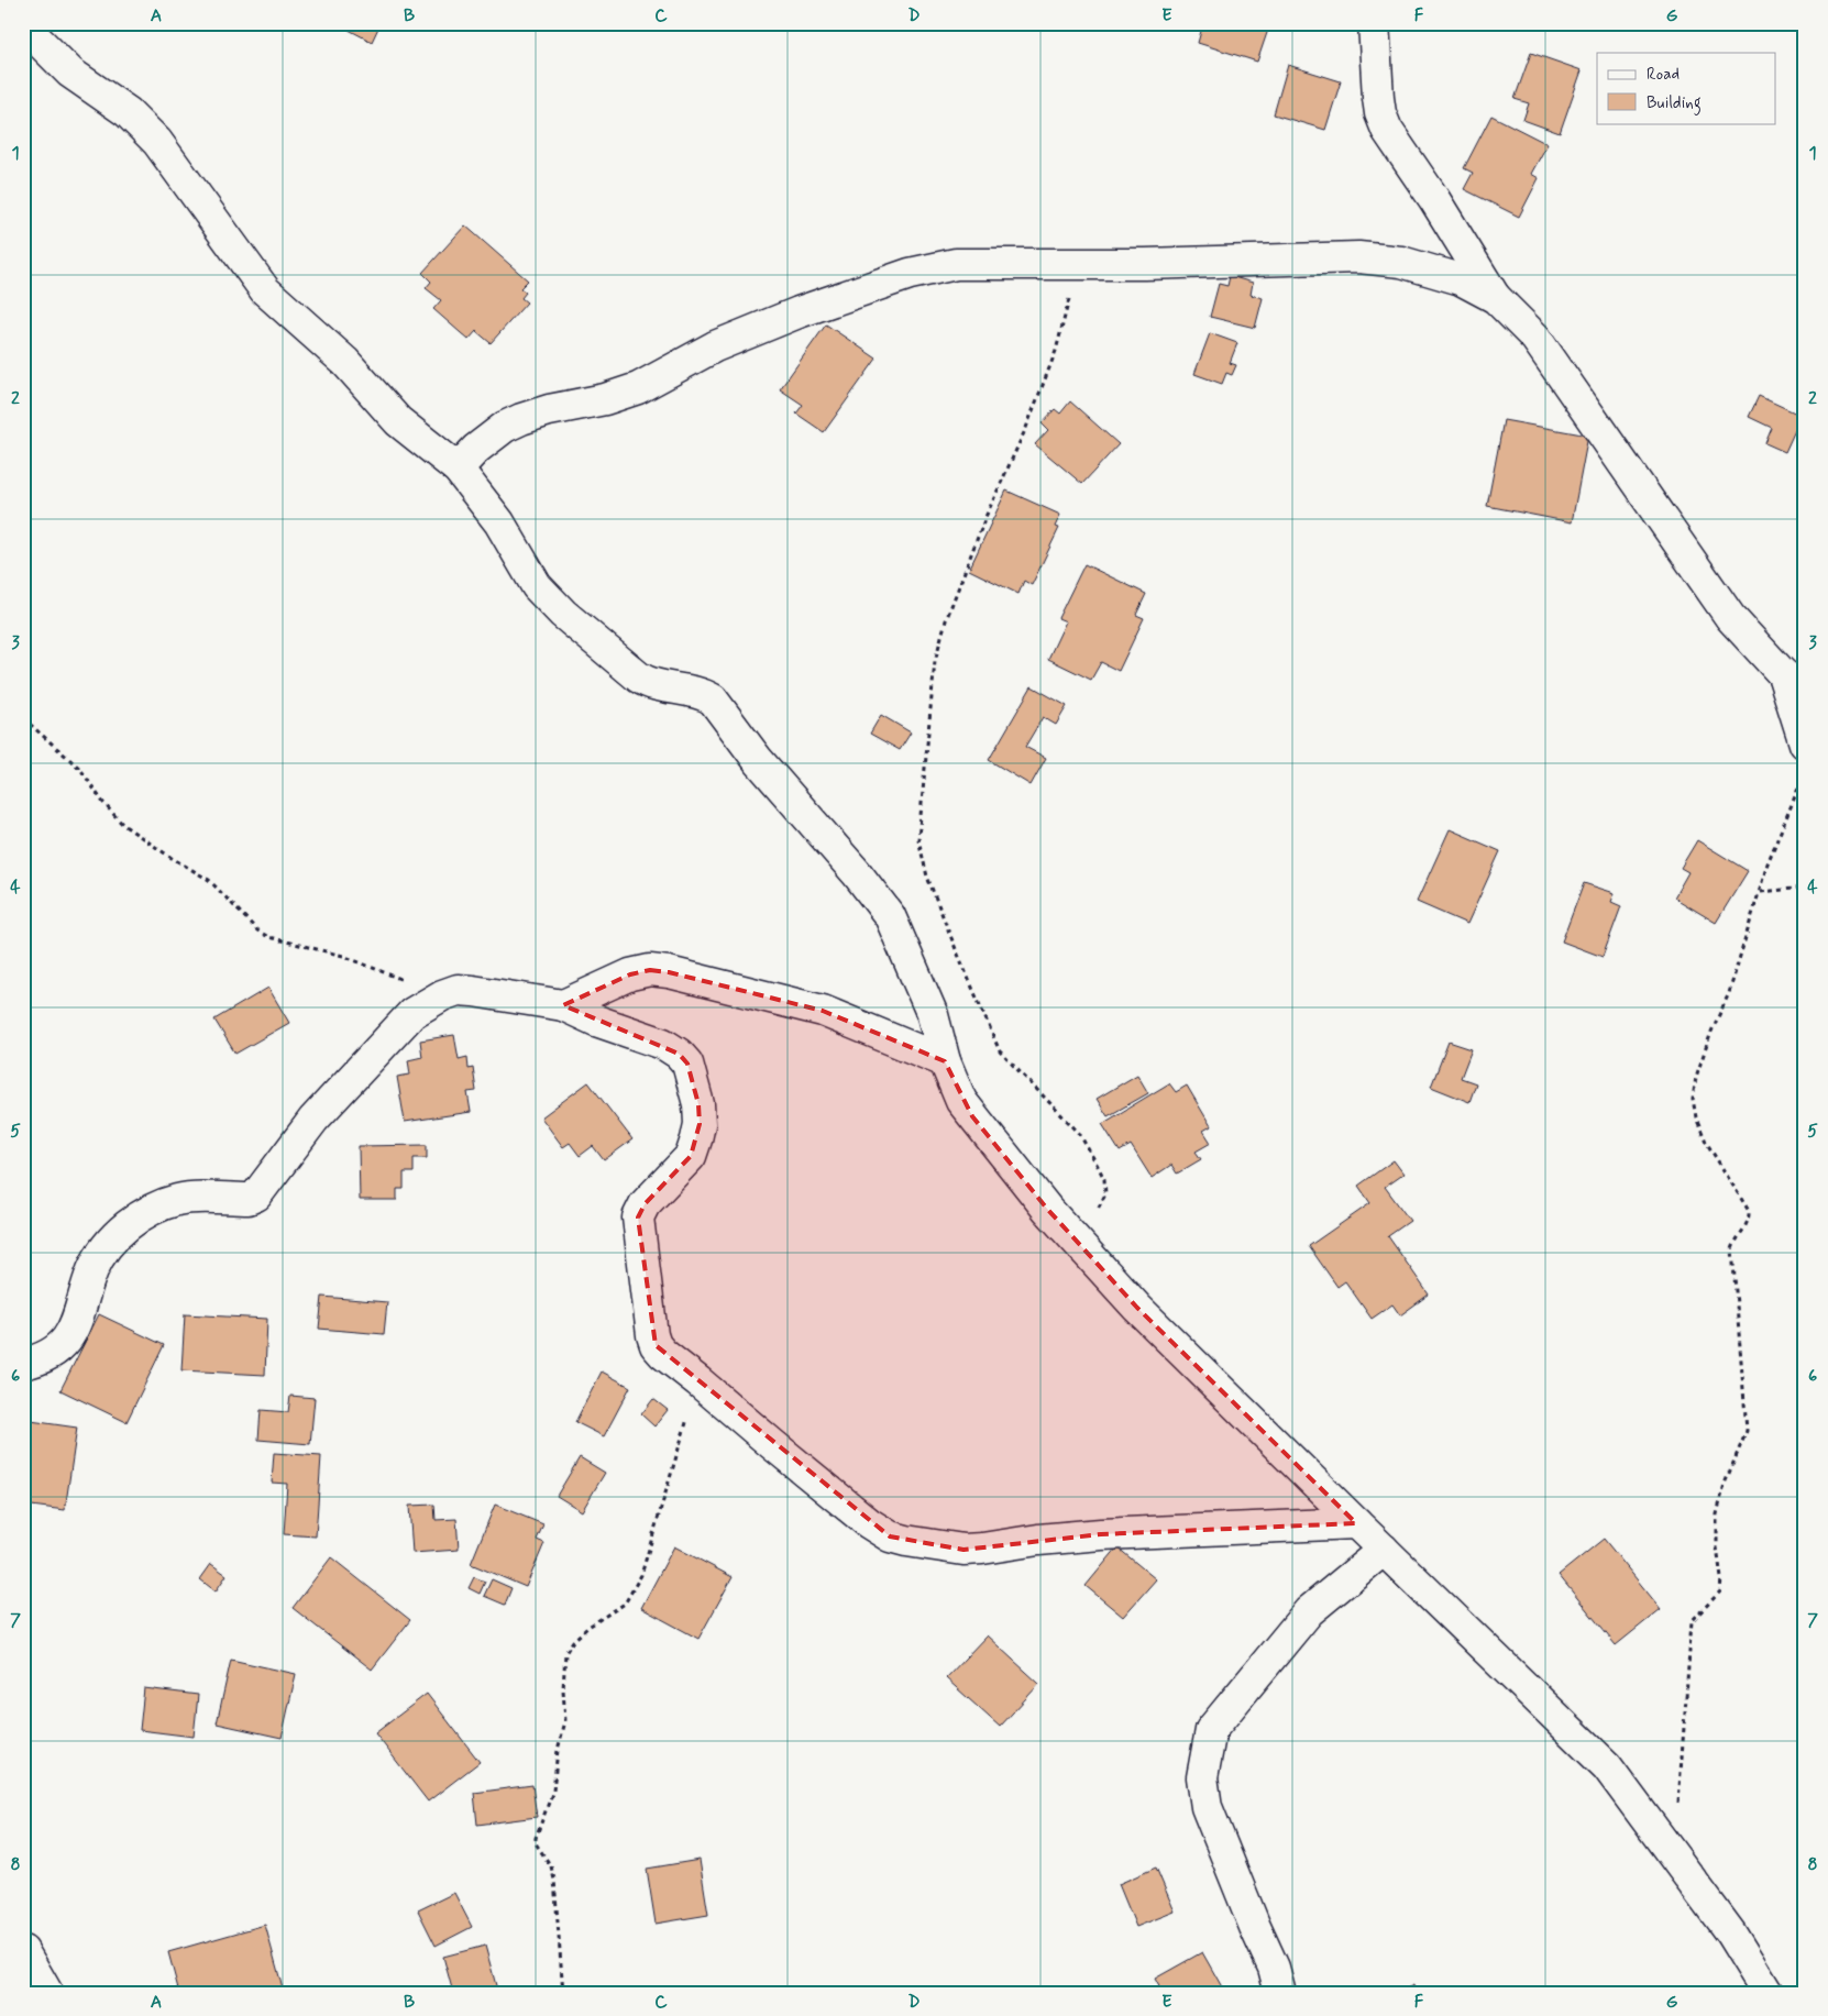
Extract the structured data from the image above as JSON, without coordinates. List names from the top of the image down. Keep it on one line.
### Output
{"legend":["Road","Building"],"grid":{"columns":["A","B","C","D","E","F","G"],"rows":["1","2","3","4","5","6","7","8"]}}
